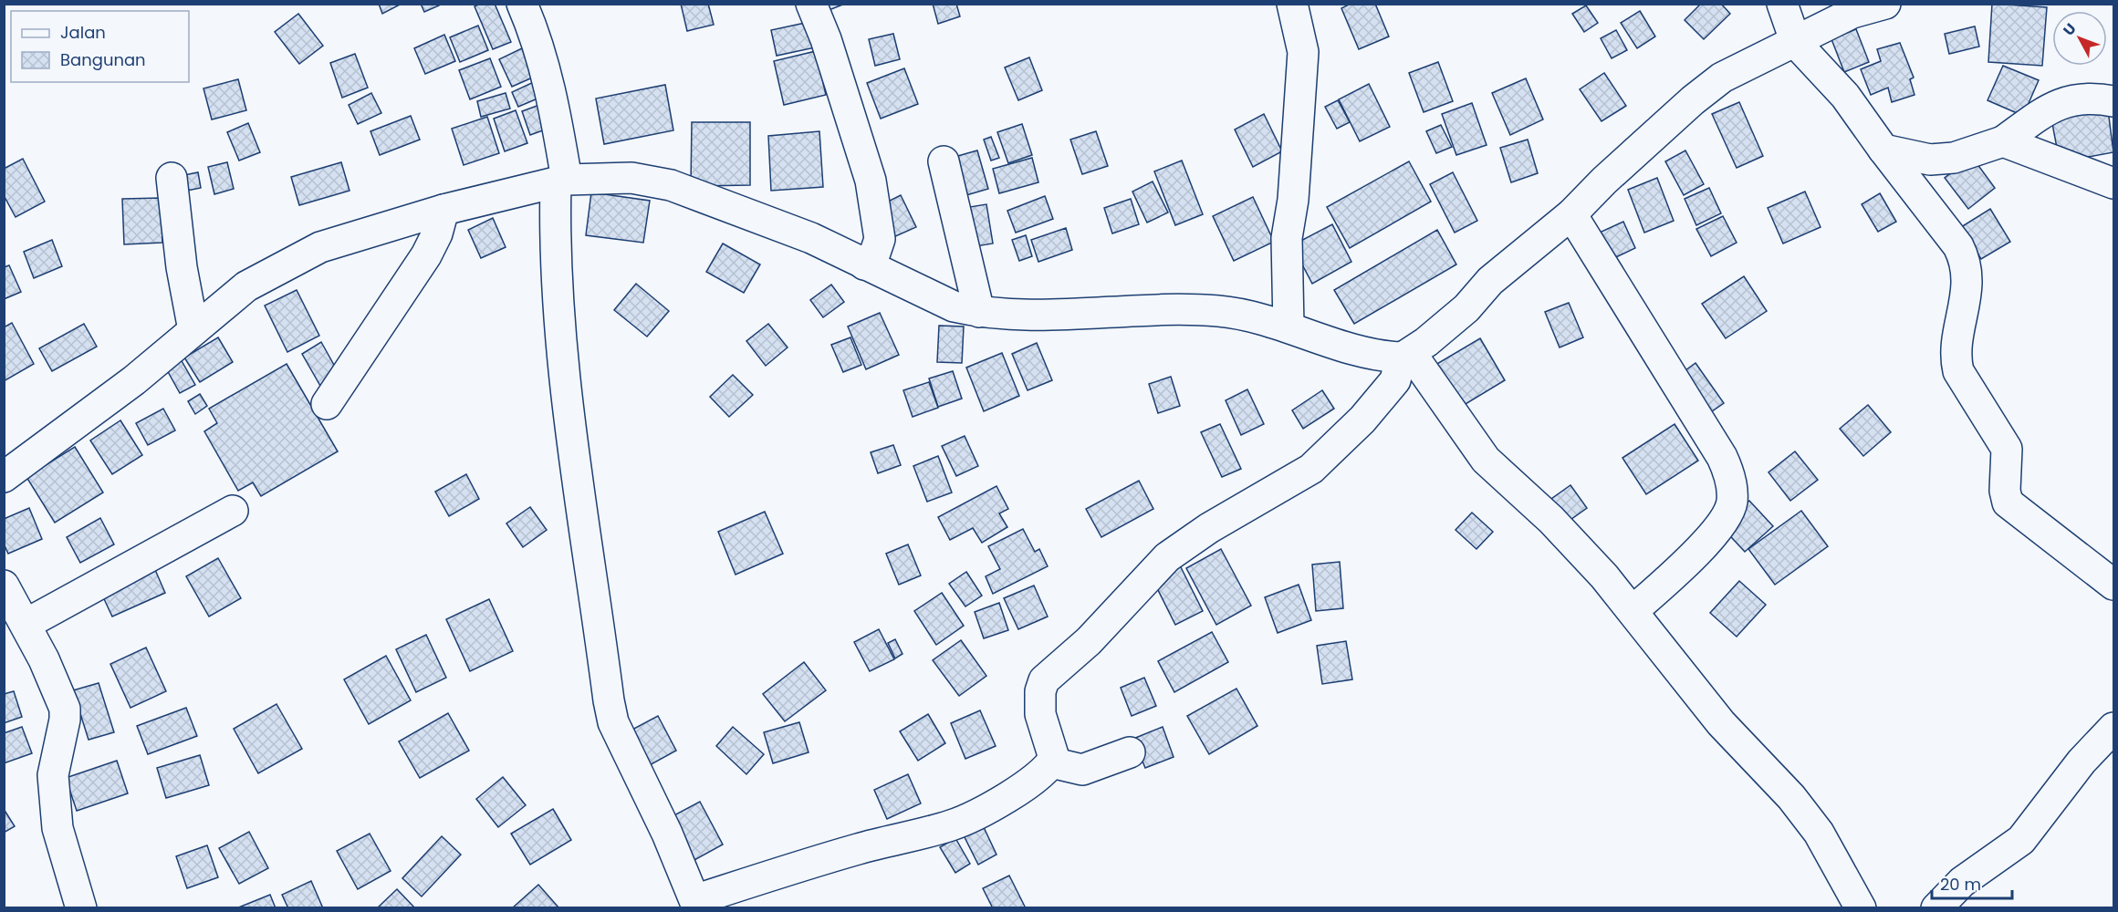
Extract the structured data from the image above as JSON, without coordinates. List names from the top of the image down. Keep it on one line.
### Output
{"legend":["Jalan","Bangunan"],"scale_bar":"20 m","north":"top left"}
